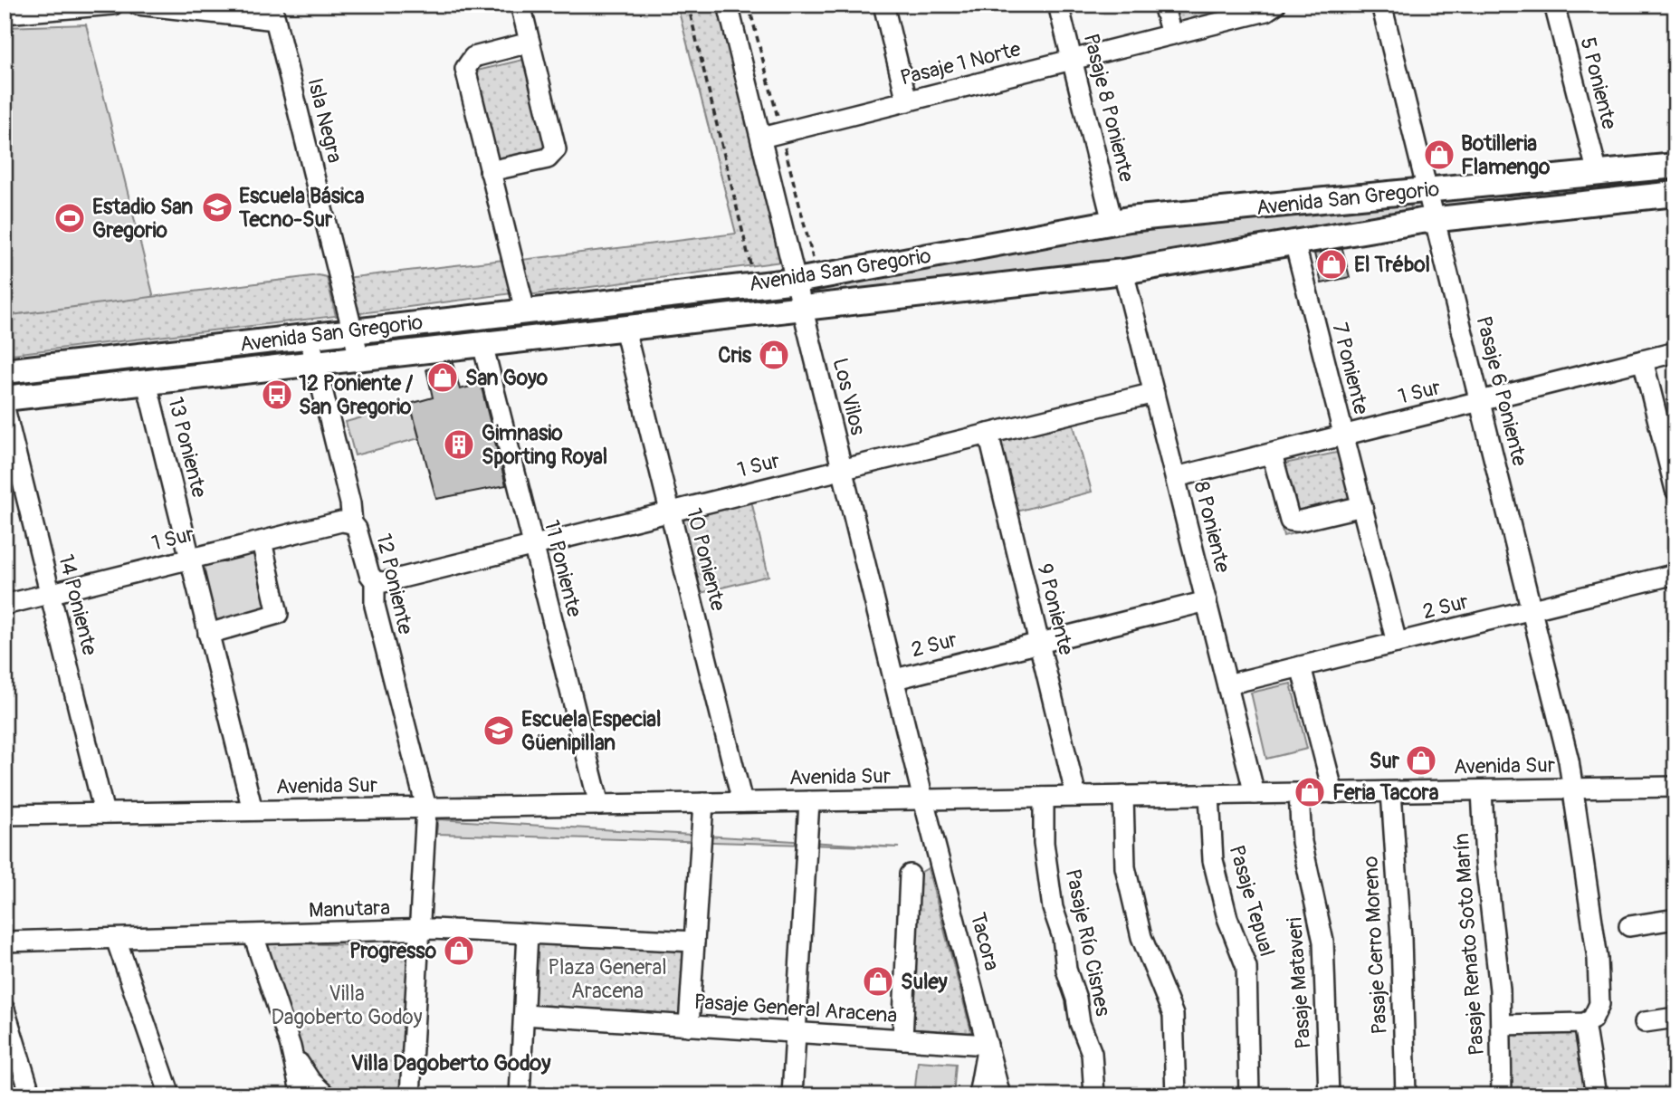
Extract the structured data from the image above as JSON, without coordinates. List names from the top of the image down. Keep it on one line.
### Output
{"streets":{"main road":["Avenida San Gregorio"],"street":["Pasaje 1 Norte","5 Poniente","Pasaje 8 Poniente","Isla Negra","7 Poniente","Pasaje 6 Poniente","1 Sur","Los Vilos","13 Poniente","8 Poniente","10 Poniente","11 Poniente","12 Poniente","14 Poniente","2 Sur","9 Poniente","Avenida Sur","Pasaje Tepual","Manutara","Tacora","Pasaje Río Cisnes","Pasaje Renato Soto Marín","Pasaje Cerro Moreno","Pasaje Mataveri","Pasaje General Aracena"]},"crossings":[["Pasaje 1 Norte","Pasaje 8 Poniente"],["Pasaje 1 Norte","Los Vilos"],["5 Poniente","Avenida San Gregorio"],["Pasaje 8 Poniente","Avenida San Gregorio"],["Isla Negra","Avenida San Gregorio"],["Avenida San Gregorio","7 Poniente"],["Avenida San Gregorio","Pasaje 6 Poniente"],["Avenida San Gregorio","Los Vilos"],["Avenida San Gregorio","13 Poniente"],["Avenida San Gregorio","8 Poniente"],["Avenida San Gregorio","10 Poniente"],["Avenida San Gregorio","11 Poniente"],["Avenida San Gregorio","12 Poniente"],["7 Poniente","1 Sur"],["7 Poniente","2 Sur"],["Pasaje 6 Poniente","1 Sur"],["Pasaje 6 Poniente","2 Sur"],["Pasaje 6 Poniente","Avenida Sur"],["1 Sur","Los Vilos"],["1 Sur","13 Poniente"],["1 Sur","8 Poniente"],["1 Sur","10 Poniente"],["1 Sur","11 Poniente"],["1 Sur","12 Poniente"],["1 Sur","14 Poniente"],["1 Sur","9 Poniente"],["Los Vilos","2 Sur"],["Los Vilos","Avenida Sur"],["Los Vilos","Tacora"],["13 Poniente","Avenida Sur"],["8 Poniente","2 Sur"],["8 Poniente","Avenida Sur"],["10 Poniente","Avenida Sur"],["11 Poniente","Avenida Sur"],["12 Poniente","Avenida Sur"],["12 Poniente","Manutara"],["14 Poniente","Avenida Sur"],["2 Sur","9 Poniente"],["9 Poniente","Avenida Sur"],["Avenida Sur","Pasaje Tepual"],["Avenida Sur","Tacora"],["Avenida Sur","Pasaje Río Cisnes"],["Avenida Sur","Pasaje Renato Soto Marín"],["Avenida Sur","Pasaje Cerro Moreno"],["Avenida Sur","Pasaje Mataveri"],["Tacora","Pasaje General Aracena"]],"districts":["Villa Dagoberto Godoy"],"parks":["Plaza General Aracena","Villa Dagoberto Godoy"],"places":{"shop":["Botilleria Flamengo","El Trébol","Cris","San Goyo","Sur","Feria Tacora","Progresso","Suley"],"school or university":["Escuela Básica Tecno-Sur","Escuela Especial Güenipillan"],"sports":["Estadio San Gregorio"],"bus stop":["12 Poniente / San Gregorio"],"building":["Gimnasio Sporting Royal"]}}
